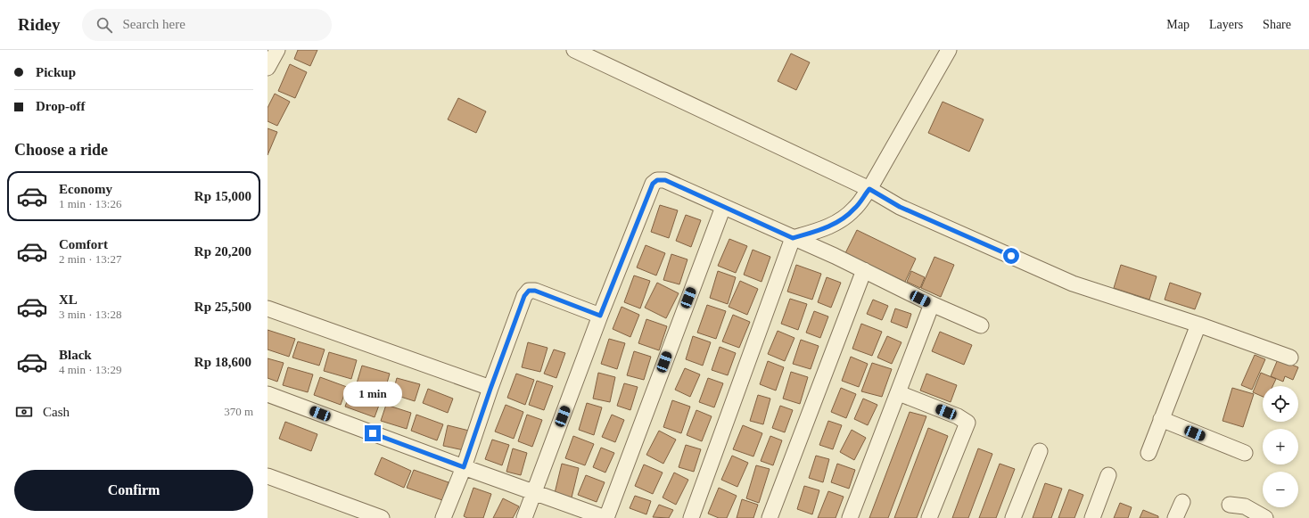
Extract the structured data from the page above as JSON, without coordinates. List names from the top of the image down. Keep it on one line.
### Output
{"page":{"header":"Ridey","search":"Search here","nav":["Map","Layers","Share"],"banner":["Pickup","Drop-off"],"heading":"Choose a ride","list":[{"name":"Economy","note":"1 min · 13:26","value":"Rp 15,000"},{"name":"Comfort","note":"2 min · 13:27","value":"Rp 20,200"},{"name":"XL","note":"3 min · 13:28","value":"Rp 25,500"},{"name":"Black","note":"4 min · 13:29","value":"Rp 18,600"}],"bubble":"1 min","map_buttons":["+","−"],"pay":["Cash","370 m"],"buttons":"Confirm"}}
